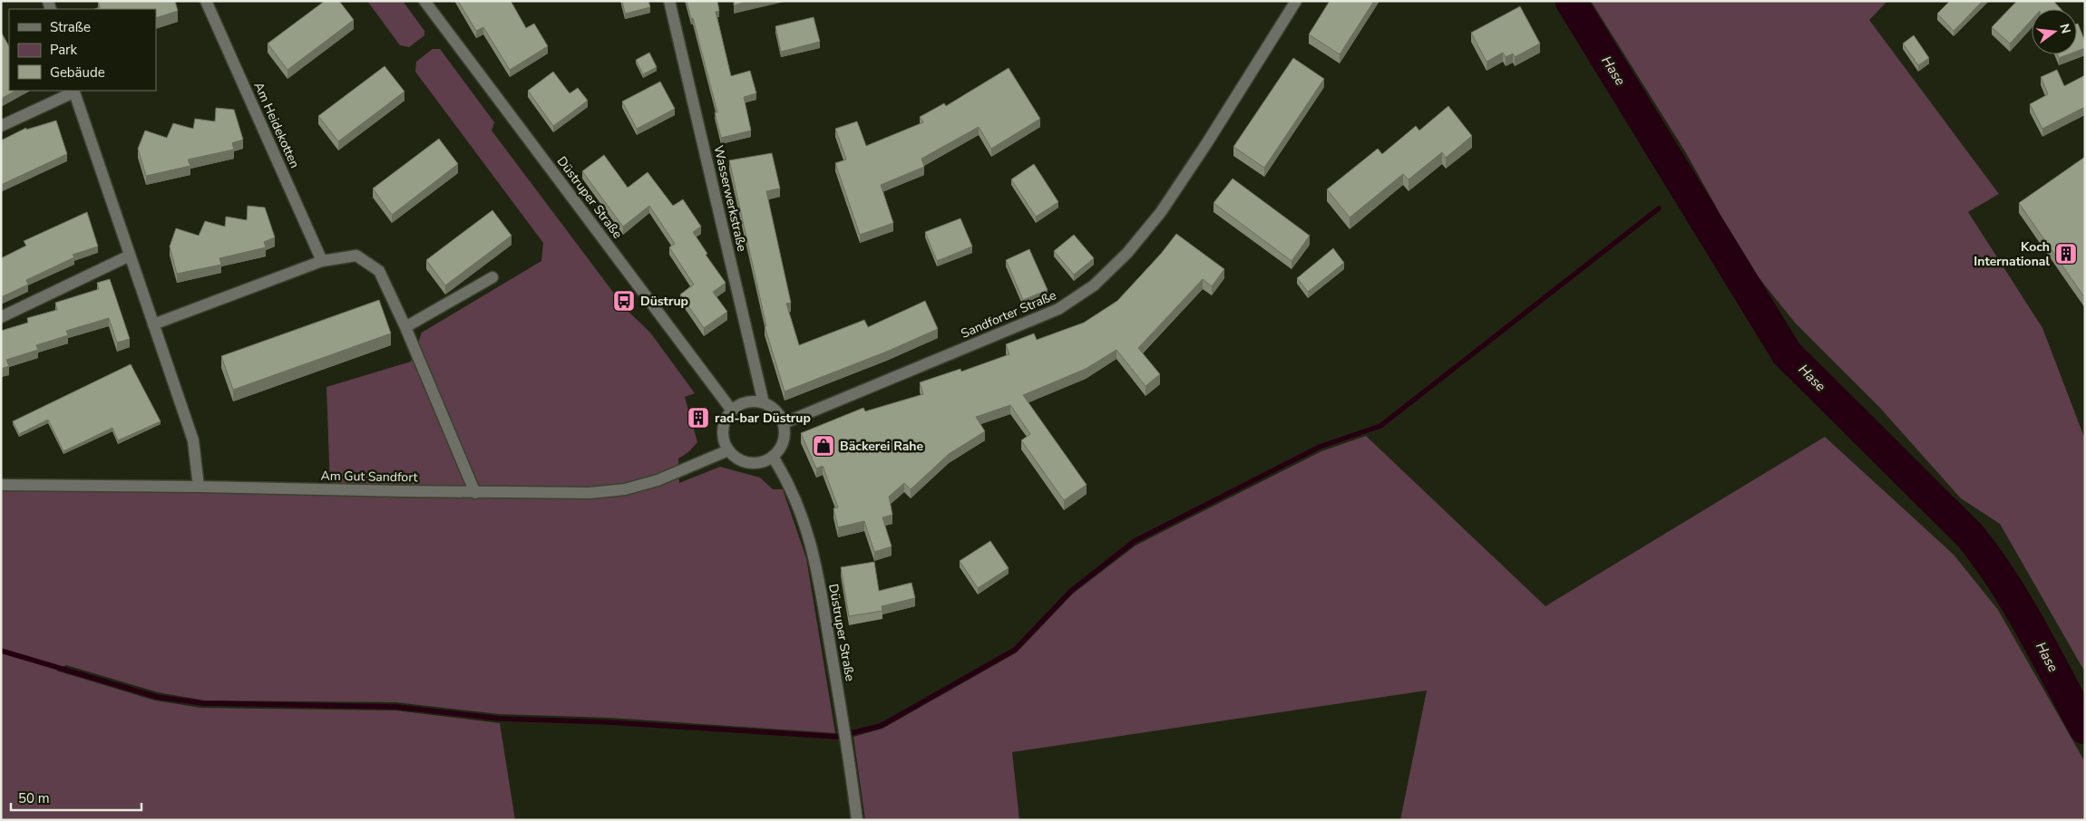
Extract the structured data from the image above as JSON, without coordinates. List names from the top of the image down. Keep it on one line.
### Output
{"streets":{"street":["Am Heidekotten","Düstruper Straße","Wasserwerkstraße","Sandforter Straße","Am Gut Sandfort"]},"crossings":[["Düstruper Straße","Wasserwerkstraße"],["Düstruper Straße","Sandforter Straße"],["Düstruper Straße","Am Gut Sandfort"],["Wasserwerkstraße","Sandforter Straße"],["Wasserwerkstraße","Am Gut Sandfort"],["Sandforter Straße","Am Gut Sandfort"]],"water":["Hase"],"places":{"building":["Koch International","rad-bar Düstrup"],"bus stop":["Düstrup"],"shop":["Bäckerei Rahe"]},"legend":["Straße","Park","Gebäude"],"scale_bar":"50 m","north":"right"}
